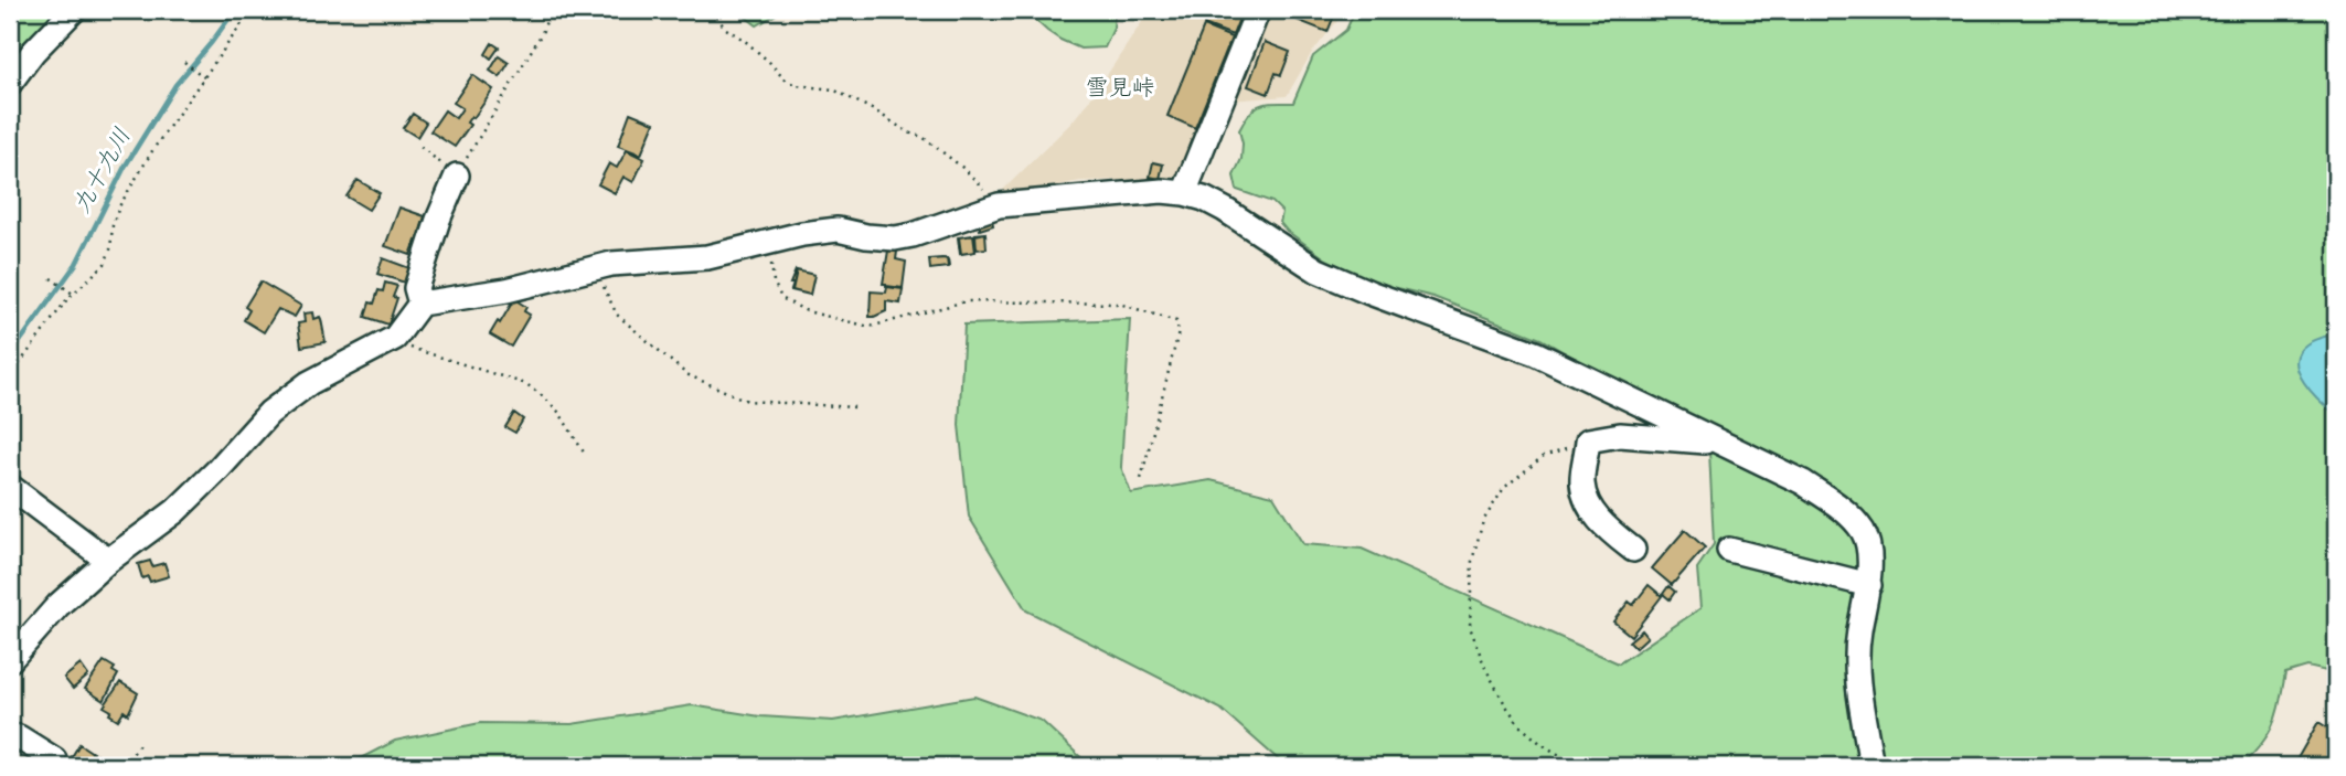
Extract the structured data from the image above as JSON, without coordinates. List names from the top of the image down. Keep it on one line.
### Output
{"districts":["雪見峠"],"water":["九十九川"]}
